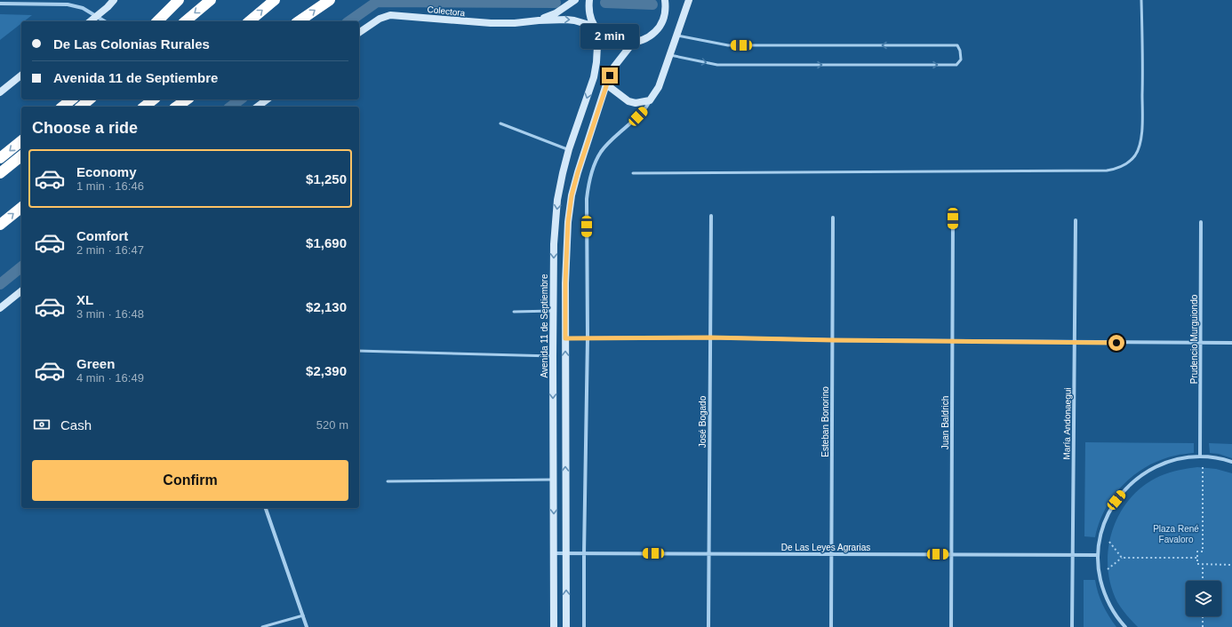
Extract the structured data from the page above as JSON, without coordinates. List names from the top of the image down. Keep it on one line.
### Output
{"streets":{"main road":["Colectora","Avenida 11 de Septiembre"],"street":["Prudencio Murguiondo","José Bogado","Esteban Bonorino","Juan Baldrich","María Andonaegui","De Las Leyes Agrarias"]},"crossings":[["Colectora","Avenida 11 de Septiembre"],["Avenida 11 de Septiembre","De Las Leyes Agrarias"],["José Bogado","De Las Leyes Agrarias"],["Esteban Bonorino","De Las Leyes Agrarias"],["Juan Baldrich","De Las Leyes Agrarias"],["María Andonaegui","De Las Leyes Agrarias"]],"parks":["Plaza René Favaloro"],"page":{"banner":["De Las Colonias Rurales","Avenida 11 de Septiembre"],"bubble":"2 min","heading":"Choose a ride","list":[{"name":"Economy","note":"1 min · 16:46","value":"$1,250"},{"name":"Comfort","note":"2 min · 16:47","value":"$1,690"},{"name":"XL","note":"3 min · 16:48","value":"$2,130"},{"name":"Green","note":"4 min · 16:49","value":"$2,390"}],"pay":["Cash","520 m"],"buttons":"Confirm"}}
